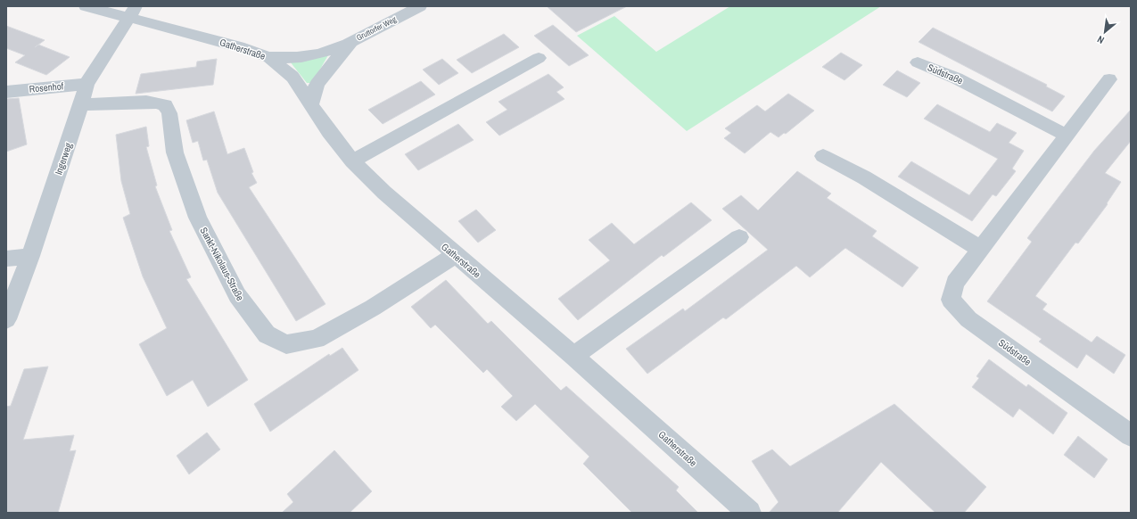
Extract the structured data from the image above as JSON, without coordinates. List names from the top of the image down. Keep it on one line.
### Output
{"streets":{"street":["Gruttorfer Weg","Gatherstraße","Südstraße","Rosenhof","Ingerweg","Sankt-Nikolaus-Straße"]},"crossings":[["Gruttorfer Weg","Gatherstraße"],["Gatherstraße","Ingerweg"],["Gatherstraße","Sankt-Nikolaus-Straße"],["Rosenhof","Ingerweg"],["Ingerweg","Sankt-Nikolaus-Straße"]],"north":"bottom left"}
